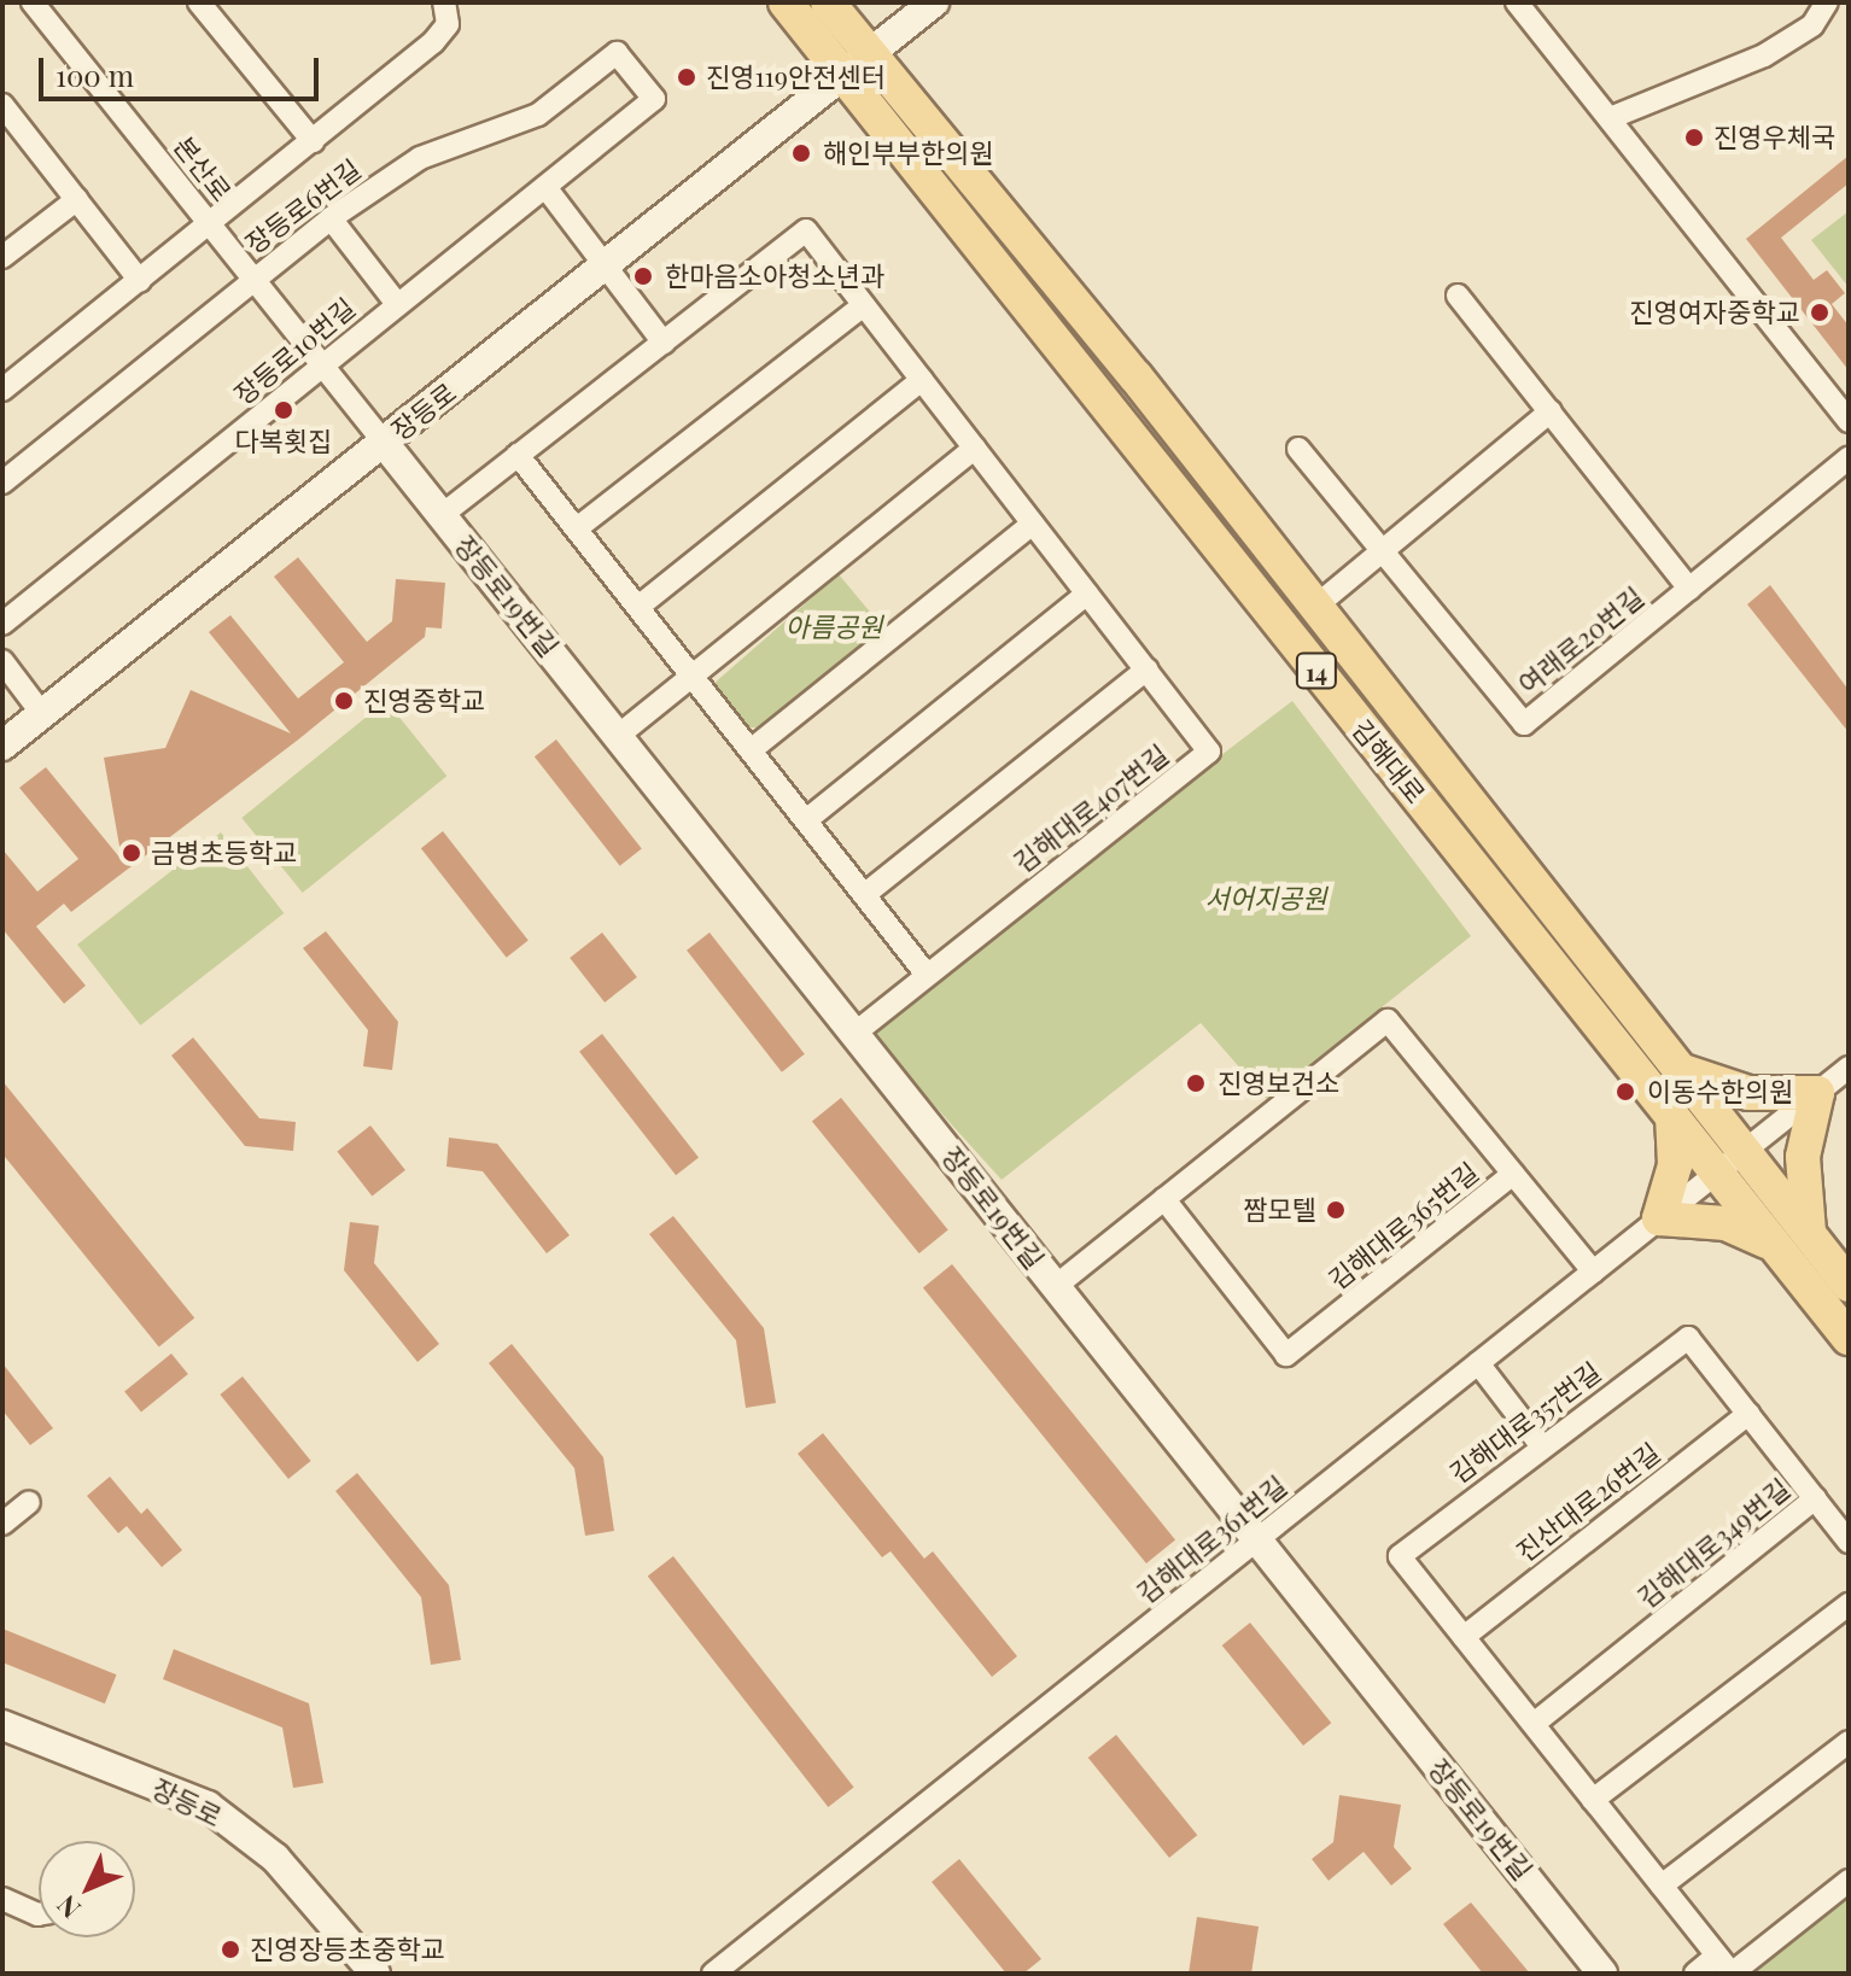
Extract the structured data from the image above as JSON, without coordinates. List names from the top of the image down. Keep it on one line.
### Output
{"streets":{"main road":["14","김해대로"],"street":["본산로","장등로6번길","장등로10번길","장등로","장등로19번길","여래로20번길","김해대로407번길","김해대로365번길","김해대로357번길","진산대로26번길","김해대로361번길","김해대로349번길"]},"crossings":[["본산로","장등로6번길"],["본산로","장등로10번길"],["본산로","장등로"],["본산로","장등로19번길"],["장등로6번길","장등로10번길"],["장등로","장등로19번길"],["장등로","김해대로"],["장등로19번길","김해대로407번길"],["장등로19번길","김해대로365번길"],["장등로19번길","김해대로361번길"],["김해대로","김해대로361번길"],["김해대로357번길","진산대로26번길"],["김해대로357번길","김해대로349번길"],["진산대로26번길","김해대로349번길"]],"parks":["아름공원","서어지공원"],"places":["진영119안전센터","진영우체국","해인부부한의원","한마음소아청소년과","진영여자중학교","다복횟집","진영중학교","금병초등학교","진영보건소","이동수한의원","짬모텔","진영장등초중학교"],"scale_bar":"100 m","north":"bottom left"}
